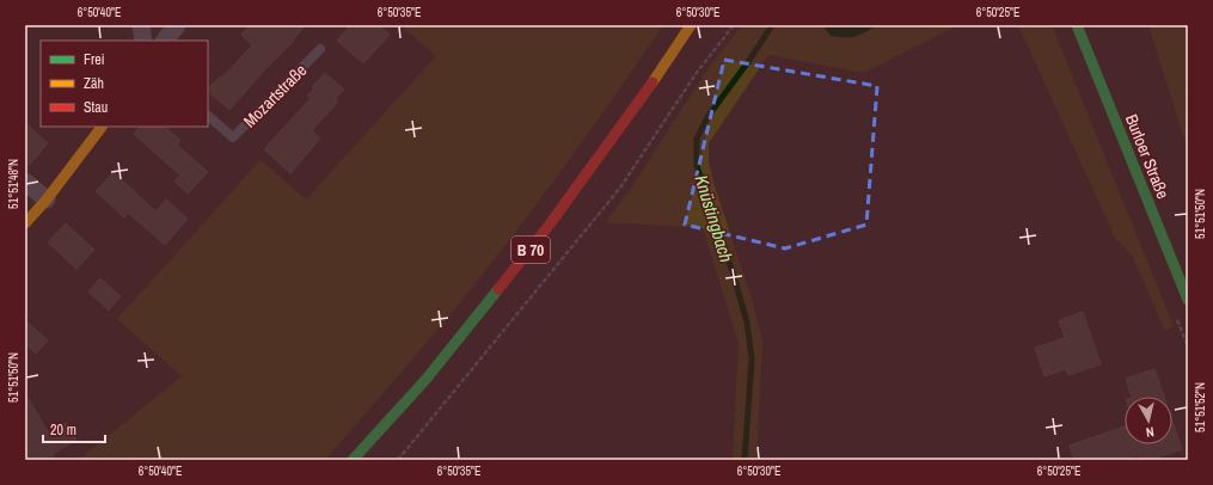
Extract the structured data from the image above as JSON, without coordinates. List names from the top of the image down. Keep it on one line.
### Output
{"streets":{"main road":["Burloer Straße","B 70"],"lane":["Mozartstraße"]},"water":["Knüstingbach"],"legend":["Frei","Zäh","Stau"],"scale_bar":"20 m","north":"bottom","coordinates":["6°50'40\"E","6°50'35\"E","6°50'30\"E","6°50'25\"E","51°51'48\"N","51°51'50\"N","51°51'52\"N"]}
